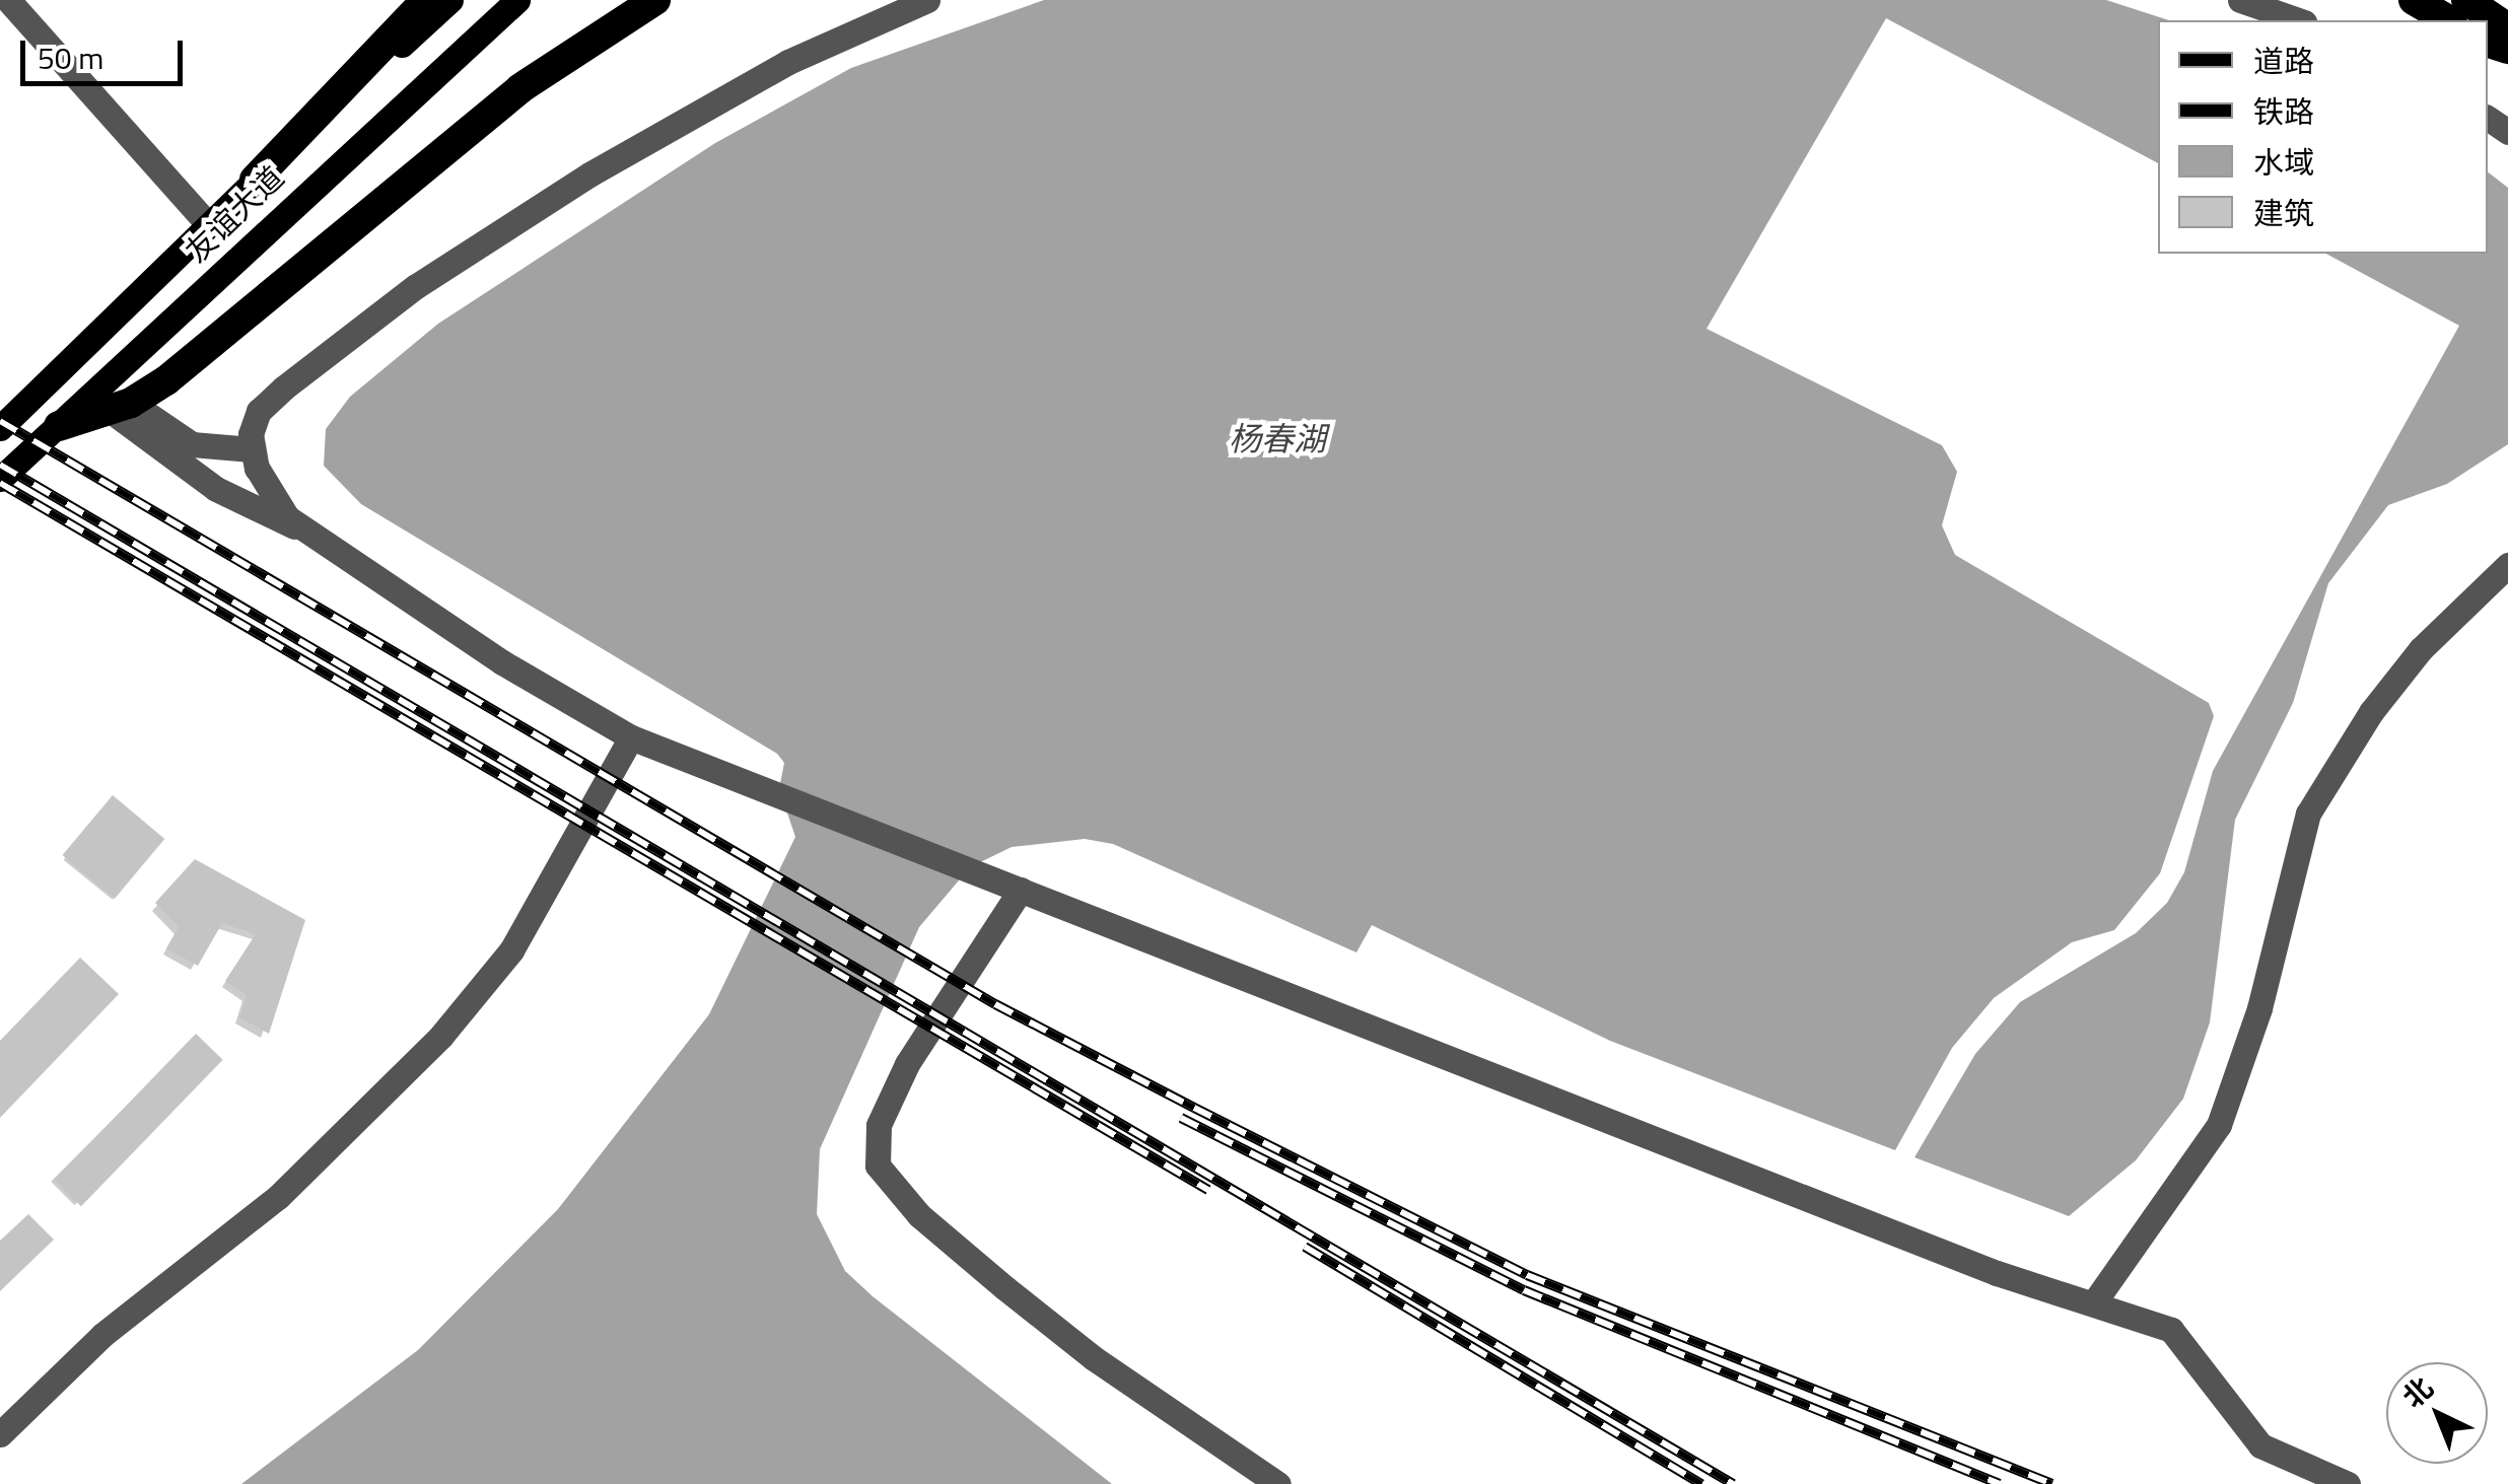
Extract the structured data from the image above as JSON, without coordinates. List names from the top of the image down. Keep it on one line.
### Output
{"streets":{"main road":["友谊大道"]},"water":["杨春湖"],"legend":["道路","铁路","水域","建筑"],"scale_bar":"50 m","north":"top left"}
